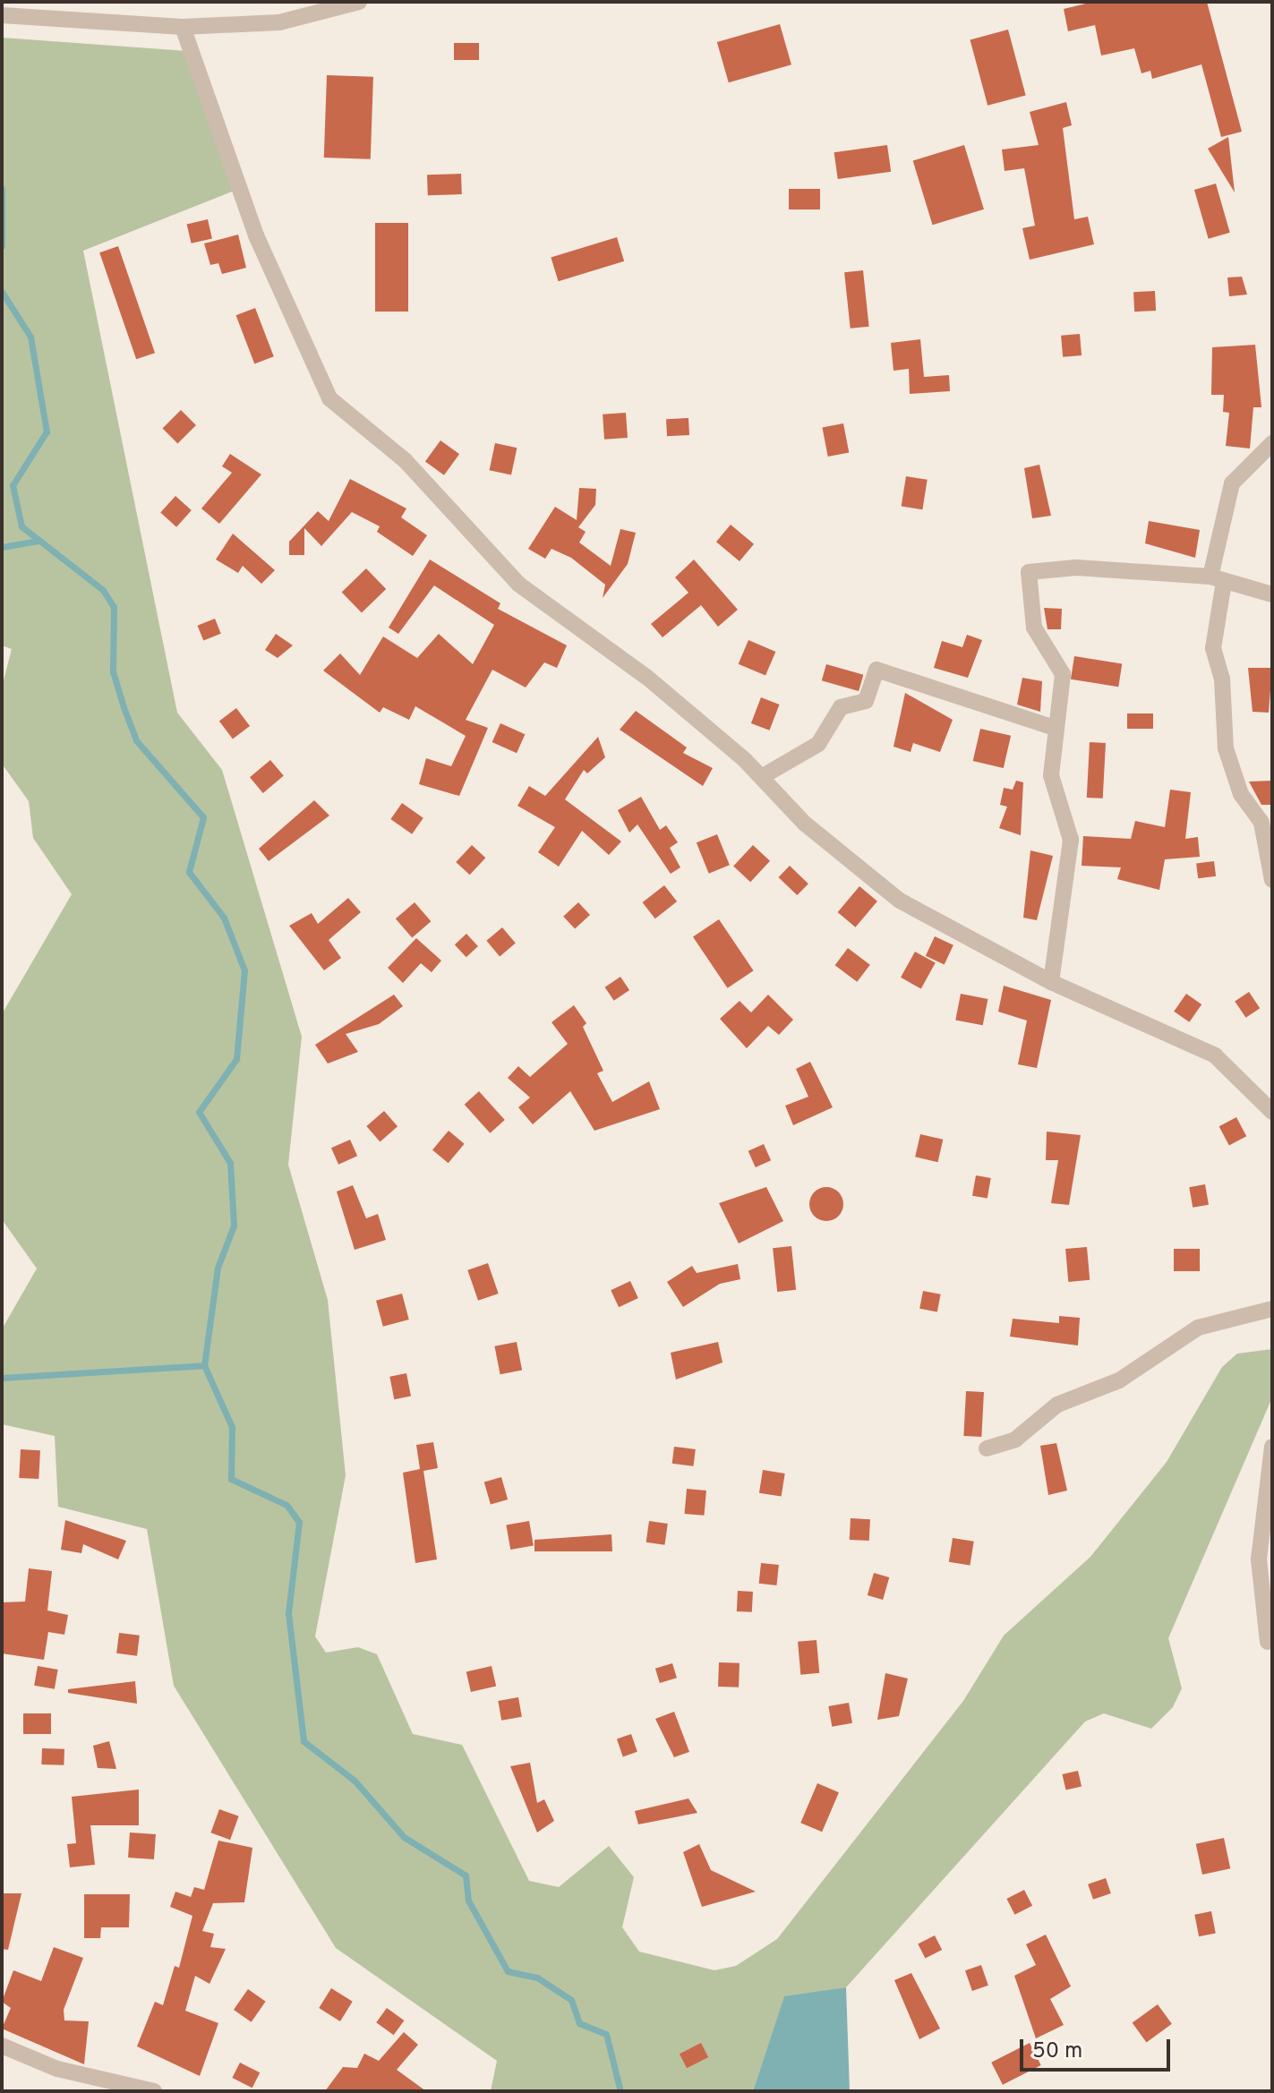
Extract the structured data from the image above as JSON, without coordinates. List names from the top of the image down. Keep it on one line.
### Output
{"scale_bar":"50 m"}
